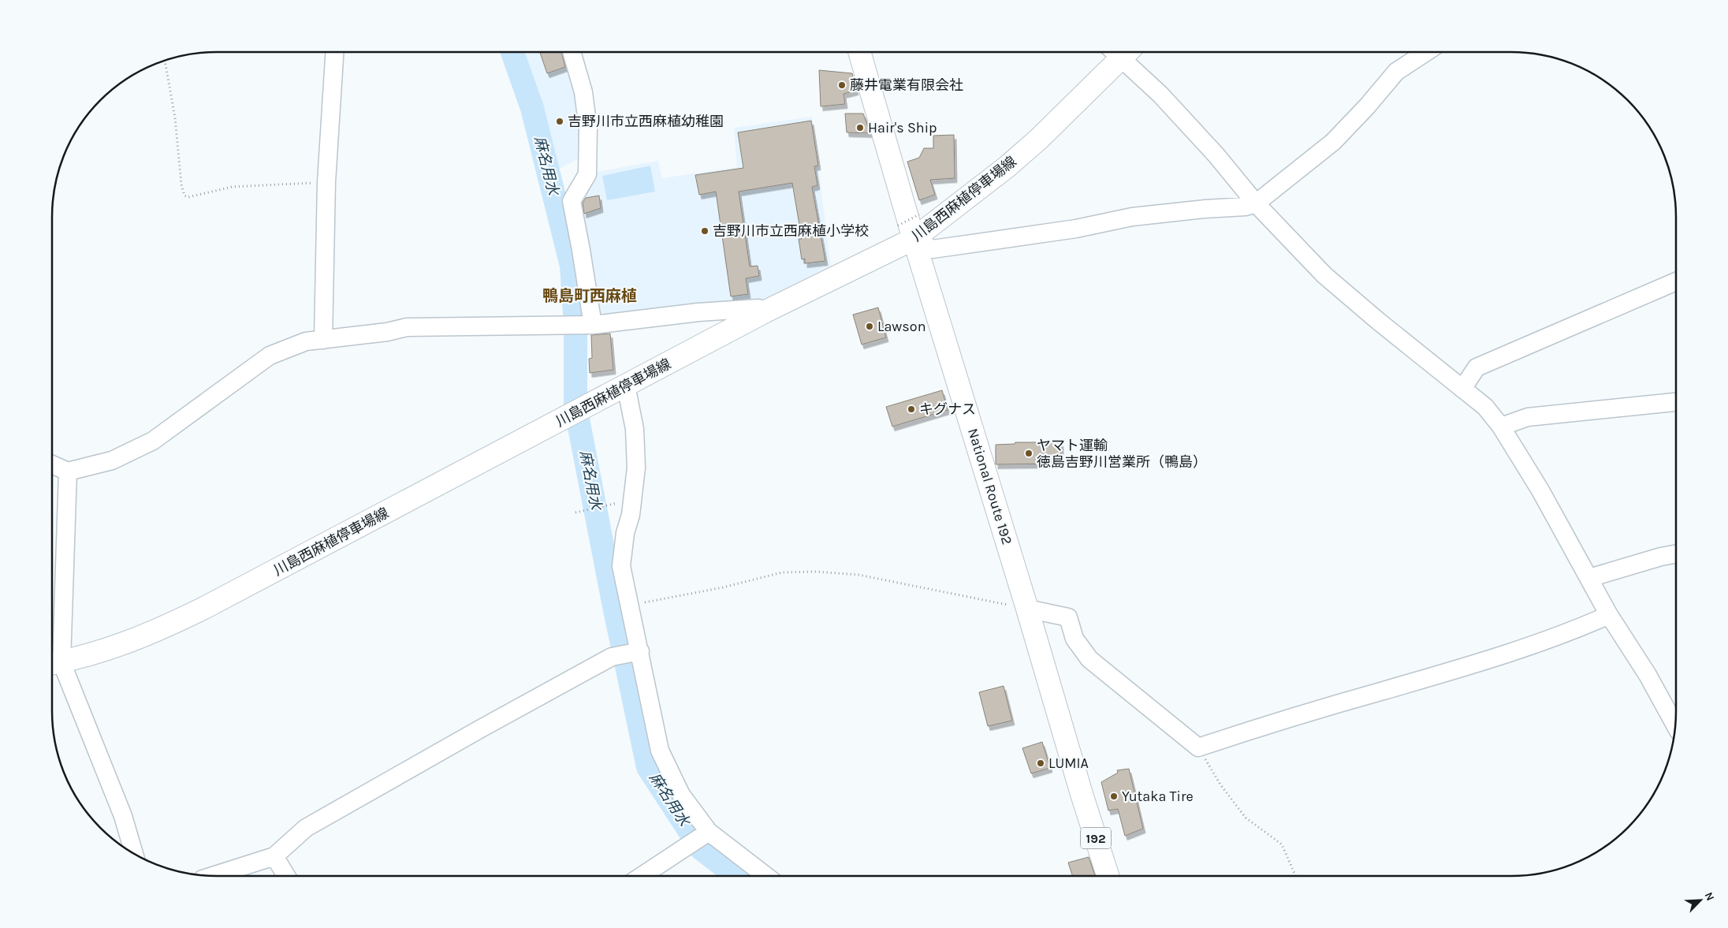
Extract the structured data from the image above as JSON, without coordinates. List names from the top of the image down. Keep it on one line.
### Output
{"streets":{"main road":["川島西麻植停車場線","National Route 192","192"]},"crossings":[["川島西麻植停車場線","National Route 192"]],"districts":["鴨島町西麻植"],"water":["麻名用水"],"places":["藤井電業有限会社","吉野川市立西麻植幼稚園","Hair's Ship","吉野川市立西麻植小学校","Lawson","キグナス","ヤマト運輸 徳島吉野川営業所（鴨島）","LUMIA","Yutaka Tire"],"north":"top right"}
